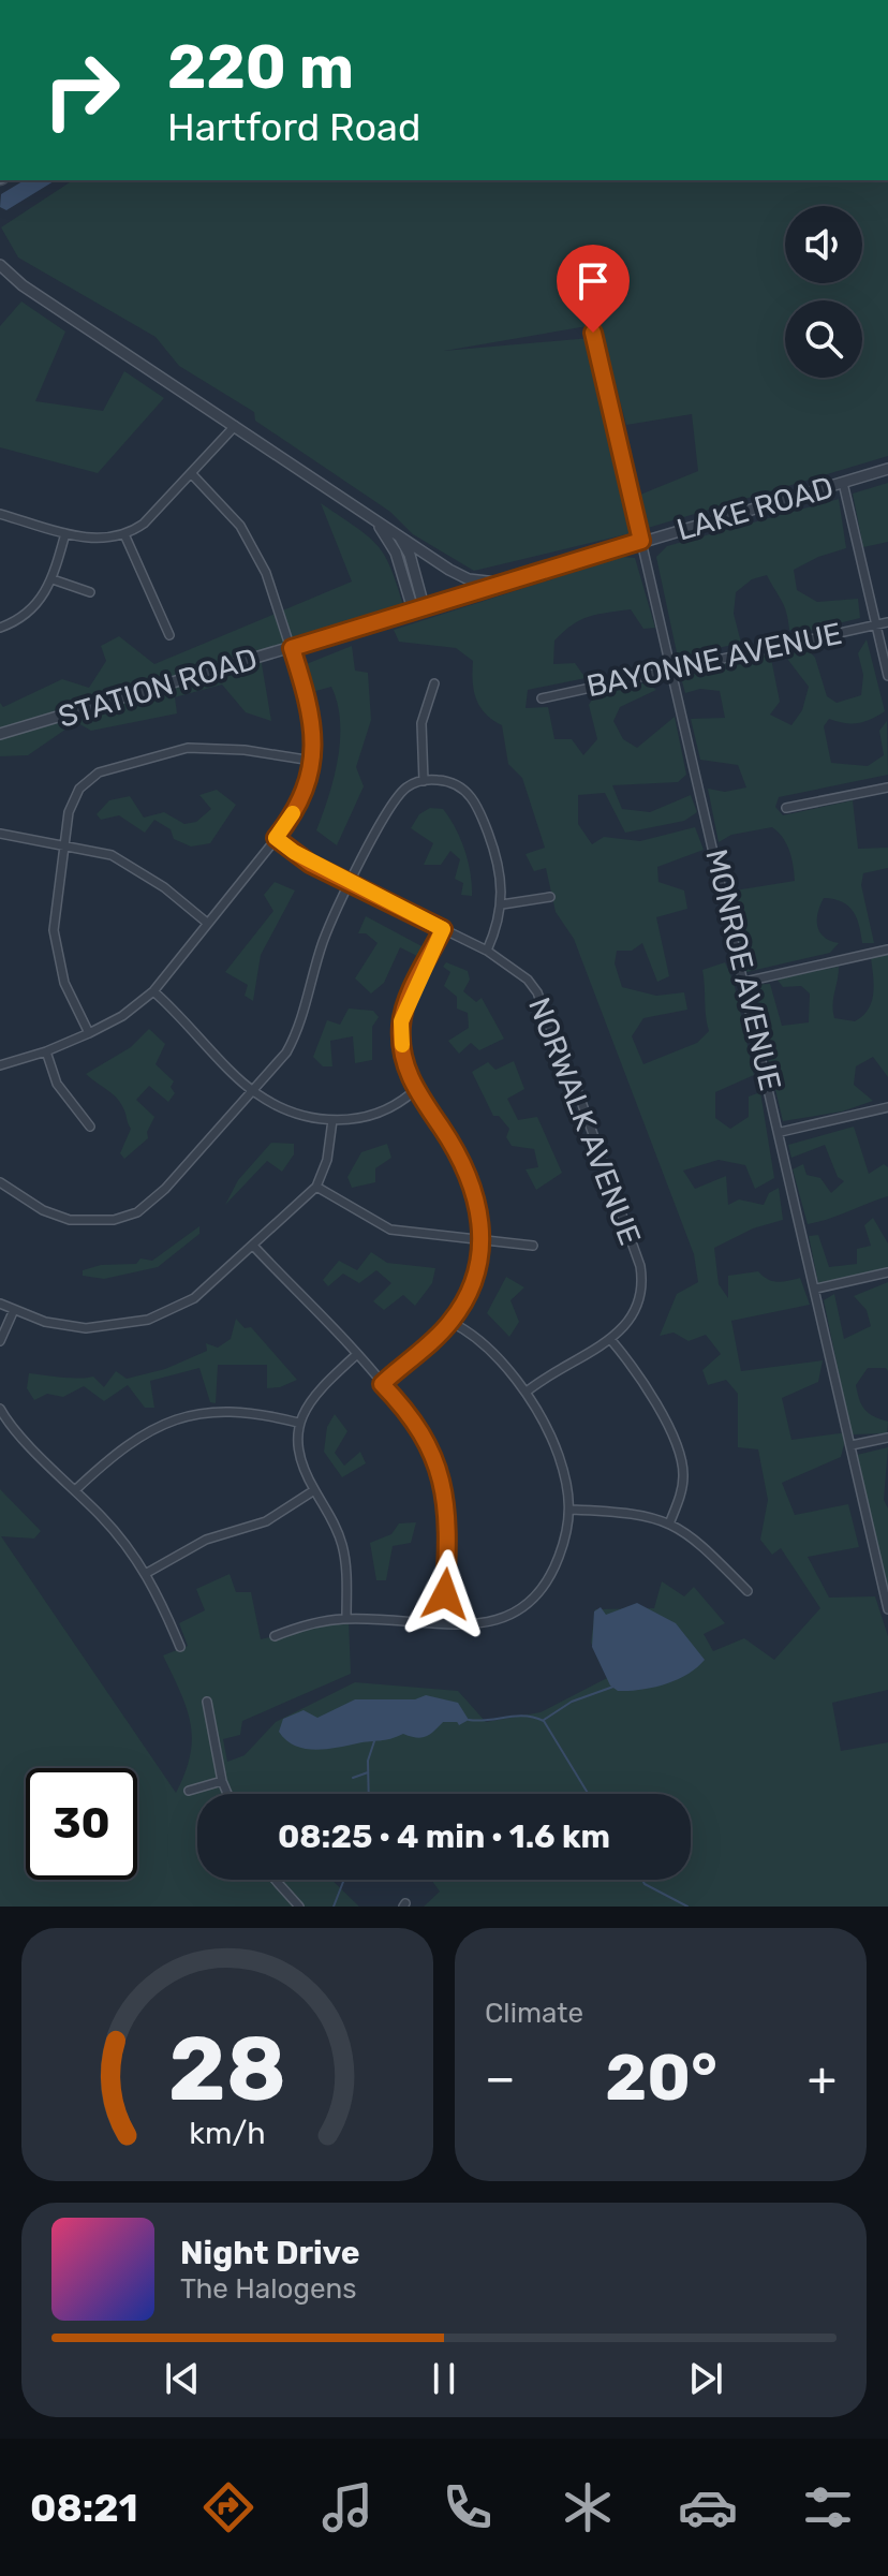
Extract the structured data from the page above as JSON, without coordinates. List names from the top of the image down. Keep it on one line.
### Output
{"streets":{"street":["LAKE ROAD","BAYONNE AVENUE","STATION ROAD","MONROE AVENUE","NORWALK AVENUE"]},"crossings":[["LAKE ROAD","STATION ROAD"],["LAKE ROAD","MONROE AVENUE"],["BAYONNE AVENUE","MONROE AVENUE"]],"page":{"turn":["220 m","Hartford Road"],"limit":"30","trip":"08:25 · 4 min · 1.6 km","tile":"Climate","heat":["−","20°","+"],"song":["Night Drive","The Halogens"],"tabs":"08:21","gauge":["28","km/h"]}}
